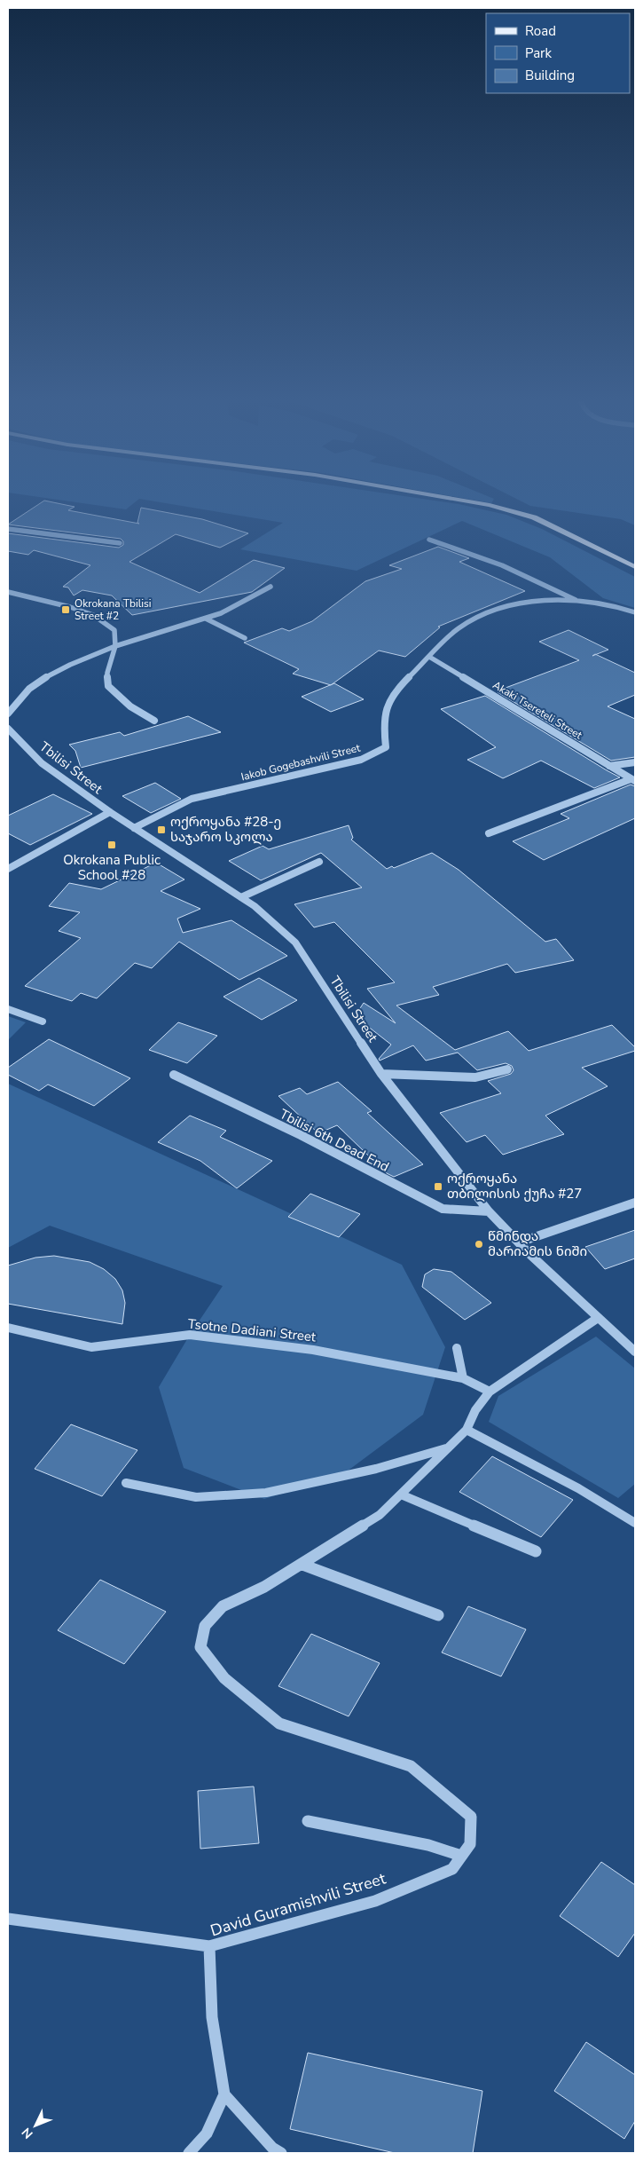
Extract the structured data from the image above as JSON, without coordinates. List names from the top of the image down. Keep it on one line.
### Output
{"streets":{"street":["Akaki Tsereteli Street","Iakob Gogebashvili Street","Tbilisi Street","Tbilisi 6th Dead End","Tsotne Dadiani Street","David Guramishvili Street"]},"crossings":[["Akaki Tsereteli Street","Iakob Gogebashvili Street"],["Iakob Gogebashvili Street","Tbilisi Street"],["Tbilisi Street","Tbilisi 6th Dead End"],["Tbilisi Street","David Guramishvili Street"],["Tsotne Dadiani Street","David Guramishvili Street"]],"places":{"transit":["Okrokana Tbilisi Street #2","ოქროყანა #28-ე საჯარო სკოლა","Okrokana Public School #28","ოქროყანა თბილისის ქუჩა #27"],"other":["წმინდა მარიამის ნიში"]},"legend":["Road","Park","Building"],"north":"bottom left"}
